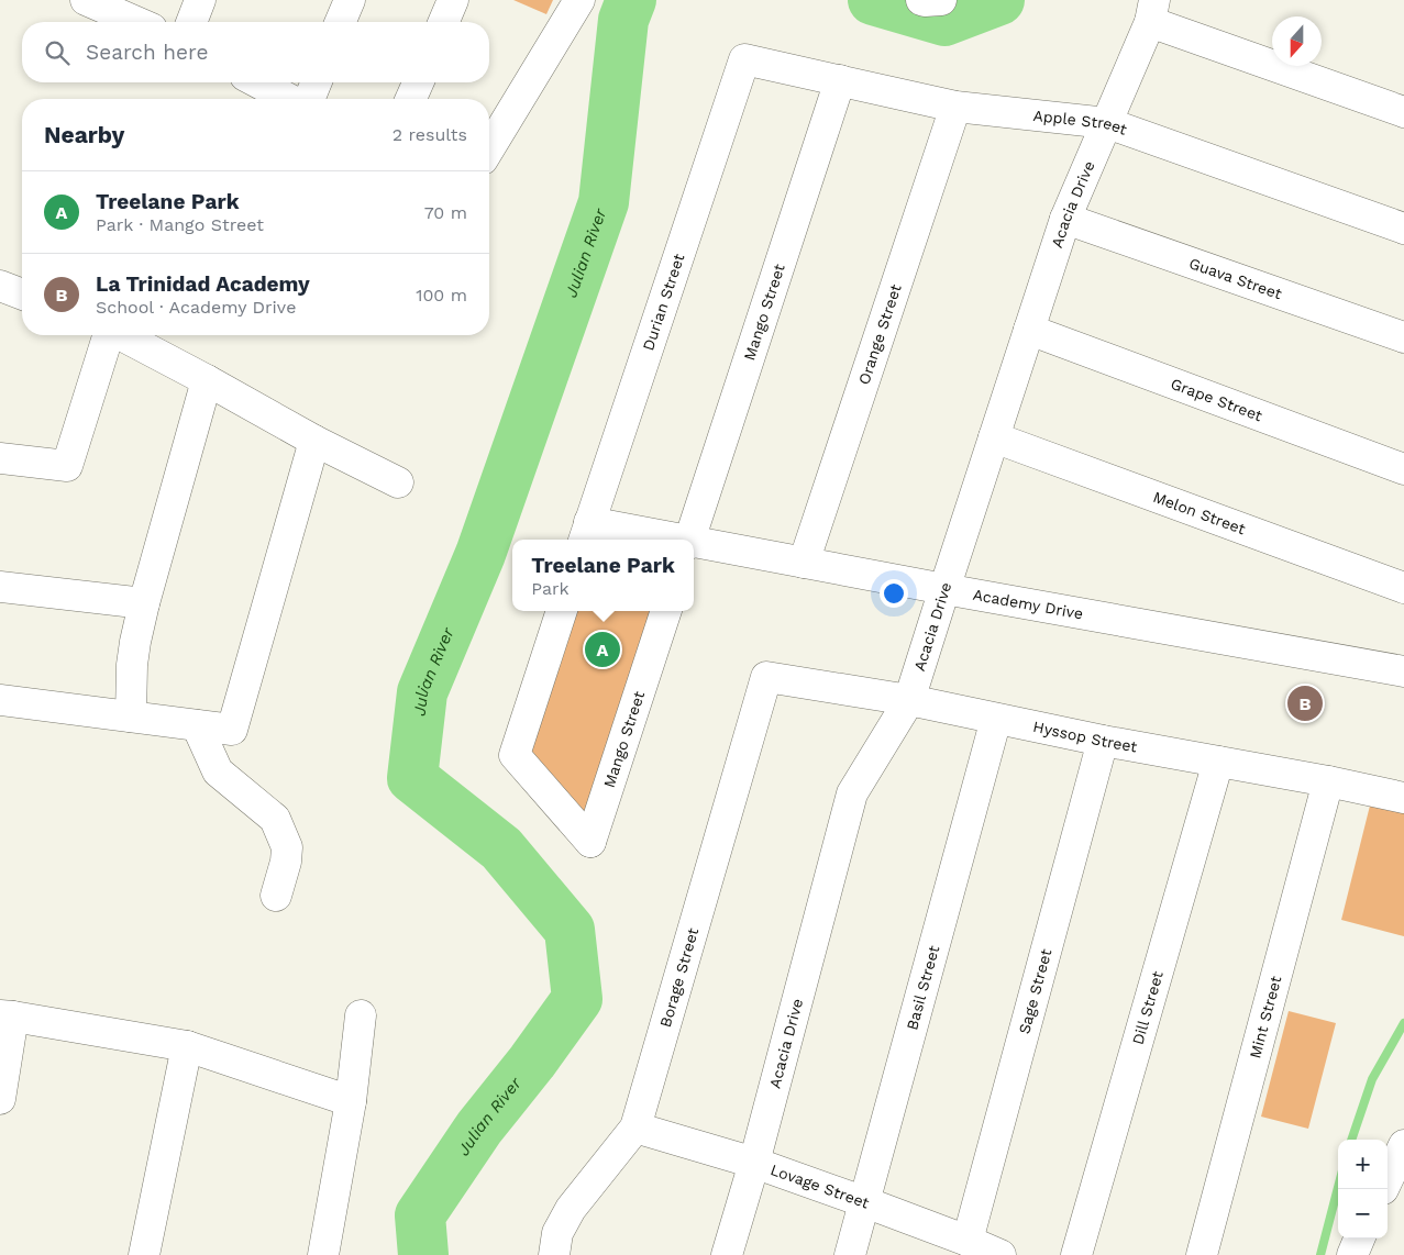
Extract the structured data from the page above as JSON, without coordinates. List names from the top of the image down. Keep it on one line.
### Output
{"streets":{"street":["Apple Street","Acacia Drive","Guava Street","Durian Street","Mango Street","Orange Street","Grape Street","Melon Street","Academy Drive","Hyssop Street","Borage Street","Basil Street","Sage Street","Dill Street","Mint Street","Lovage Street"]},"crossings":[["Apple Street","Acacia Drive"],["Apple Street","Durian Street"],["Apple Street","Mango Street"],["Apple Street","Orange Street"],["Acacia Drive","Guava Street"],["Acacia Drive","Grape Street"],["Acacia Drive","Melon Street"],["Acacia Drive","Academy Drive"],["Acacia Drive","Hyssop Street"],["Acacia Drive","Lovage Street"],["Durian Street","Academy Drive"],["Orange Street","Academy Drive"],["Hyssop Street","Borage Street"],["Hyssop Street","Basil Street"],["Hyssop Street","Sage Street"],["Hyssop Street","Dill Street"],["Hyssop Street","Mint Street"],["Borage Street","Lovage Street"],["Basil Street","Lovage Street"],["Sage Street","Lovage Street"]],"water":["Julian River"],"north":"bottom","page":{"search":"Search here","heading":["Nearby","2 results"],"list":[{"mark":"A","name":"Treelane Park","note":"Park · Mango Street","value":"70 m"},{"mark":"B","name":"La Trinidad Academy","note":"School · Academy Drive","value":"100 m"}],"popup":["Treelane Park","Park"],"pins":["A","B"],"map_buttons":["+","−"]}}
